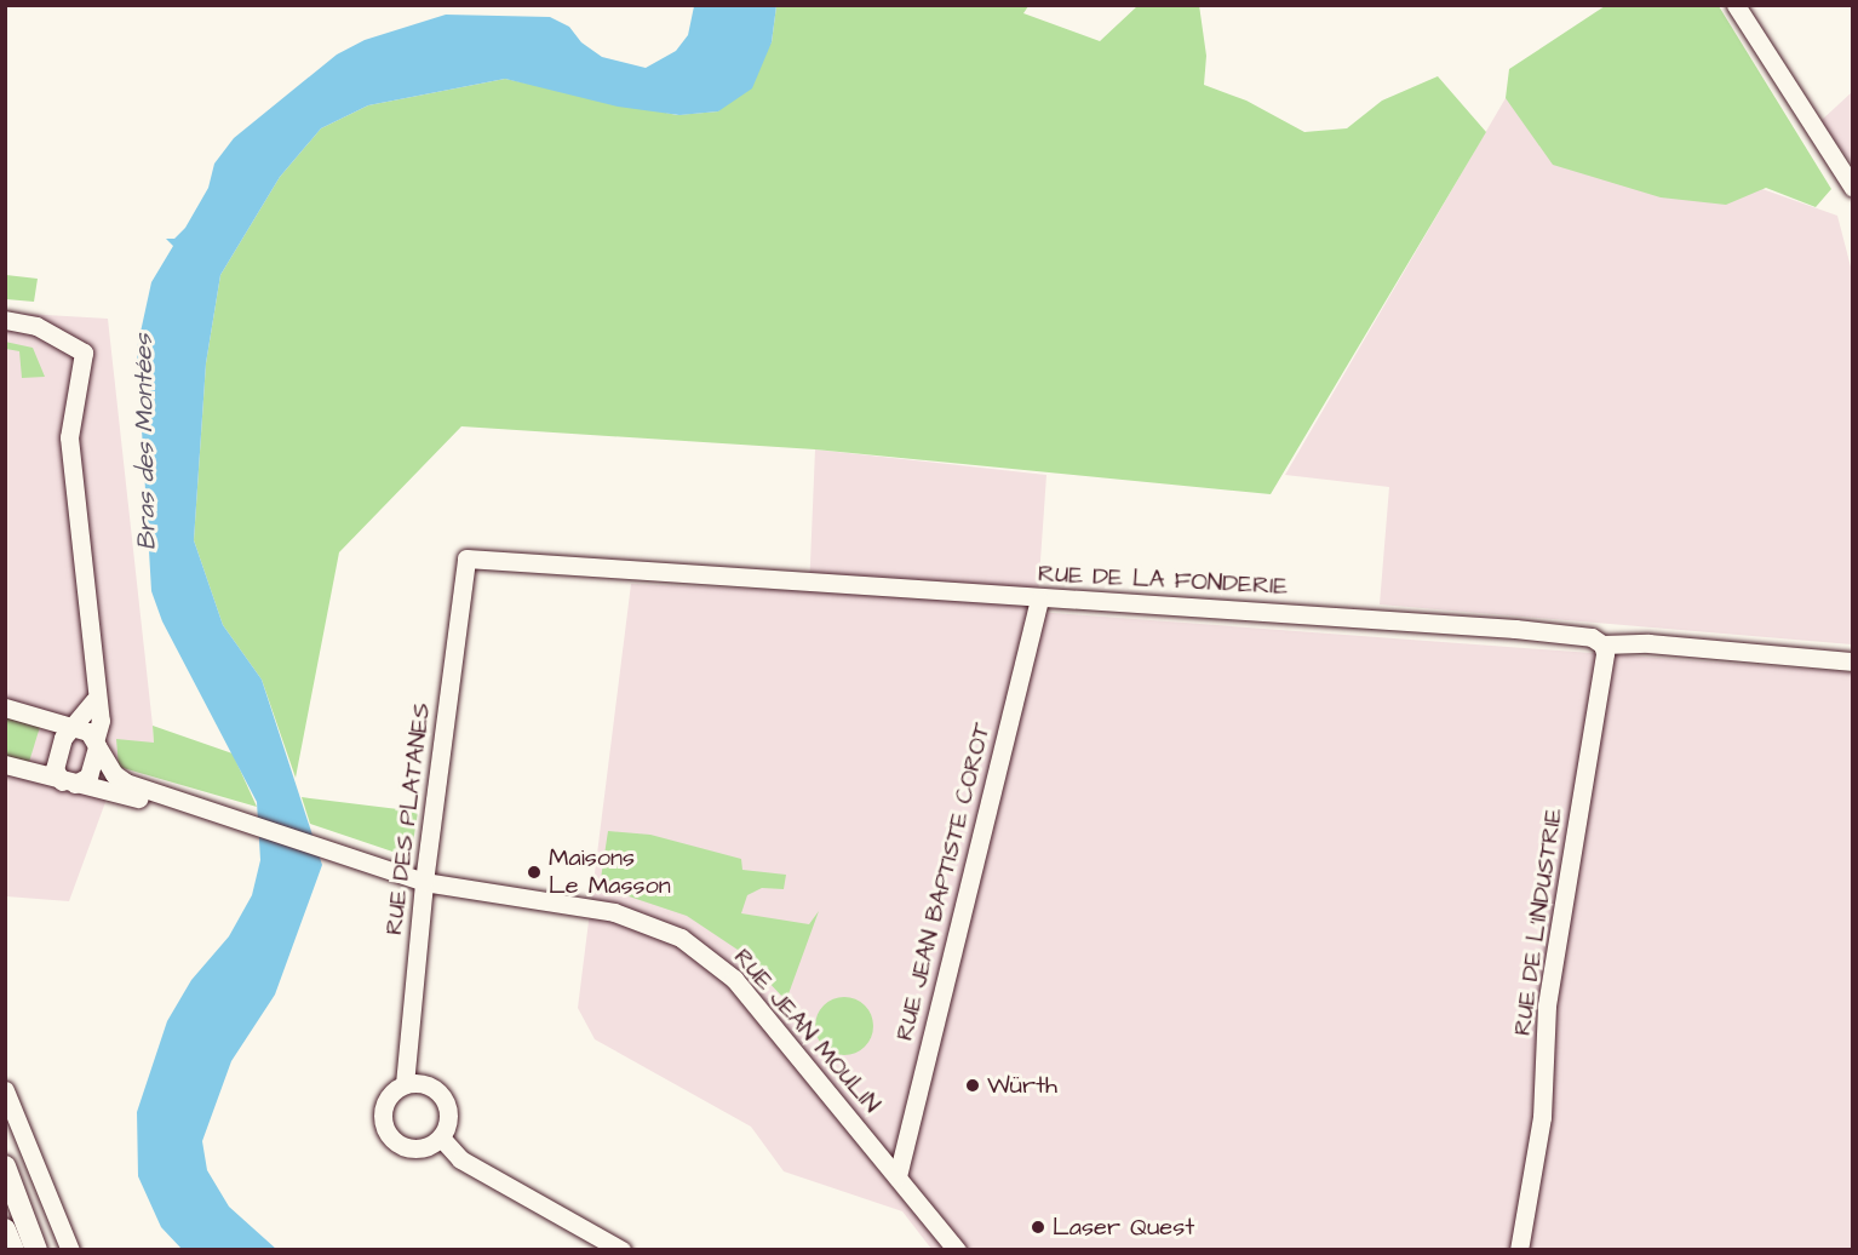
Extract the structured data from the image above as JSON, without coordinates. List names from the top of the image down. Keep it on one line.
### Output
{"streets":{"street":["RUE DE LA FONDERIE","RUE DES PLATANES","RUE JEAN BAPTISTE COROT","RUE DE L'INDUSTRIE","RUE JEAN MOULIN"]},"crossings":[["RUE DE LA FONDERIE","RUE DES PLATANES"],["RUE DE LA FONDERIE","RUE JEAN BAPTISTE COROT"],["RUE DE LA FONDERIE","RUE DE L'INDUSTRIE"],["RUE DES PLATANES","RUE JEAN MOULIN"],["RUE JEAN BAPTISTE COROT","RUE JEAN MOULIN"]],"water":["Bras des Montées"],"places":["Maisons Le Masson","Würth","Laser Quest"]}
